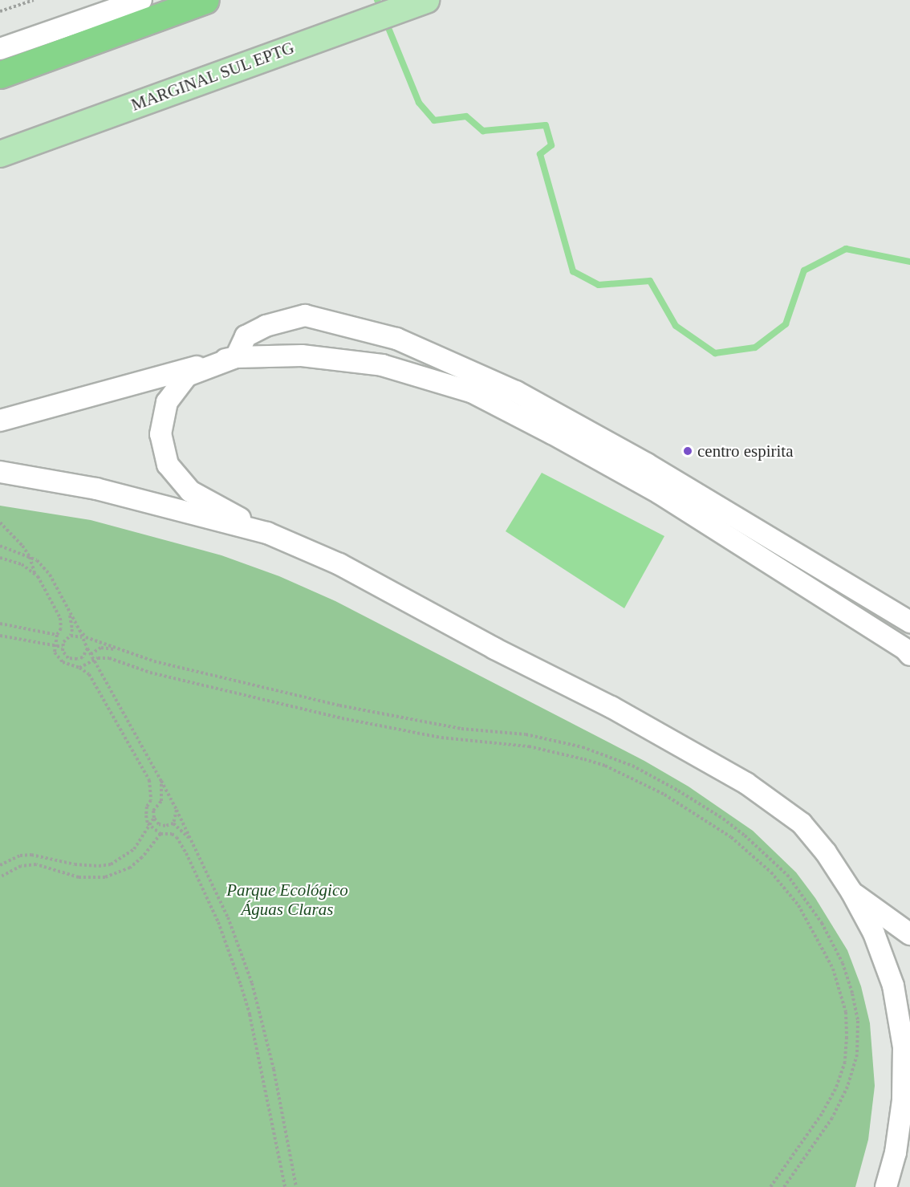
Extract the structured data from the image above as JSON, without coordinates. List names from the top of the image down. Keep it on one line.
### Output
{"streets":{"main road":["MARGINAL SUL EPTG"]},"parks":["Parque Ecológico Águas Claras"],"places":["centro espirita"]}
